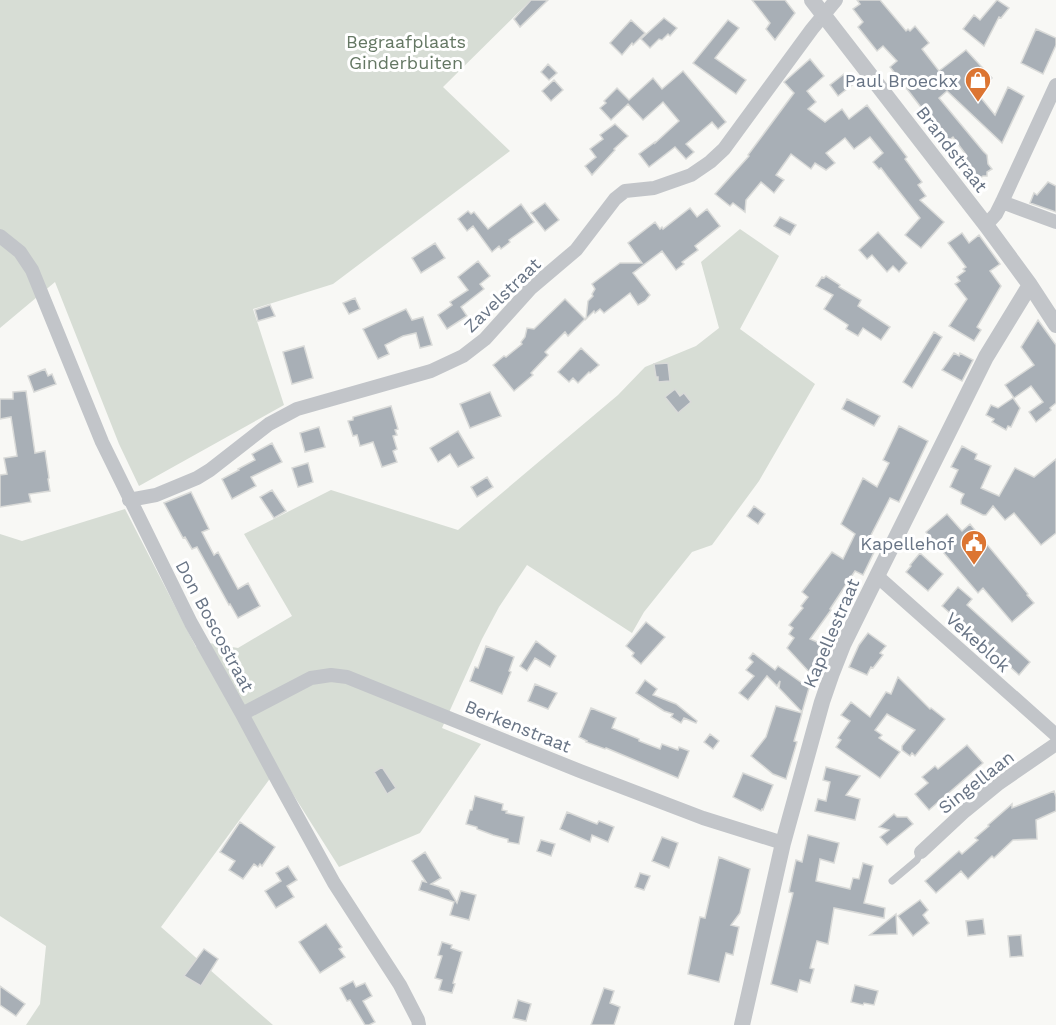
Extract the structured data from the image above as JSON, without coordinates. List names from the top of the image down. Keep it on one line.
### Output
{"streets":{"street":["Brandstraat","Zavelstraat","Don Boscostraat","Kapellestraat","Vekeblok","Berkenstraat","Singellaan"]},"crossings":[["Brandstraat","Zavelstraat"],["Brandstraat","Kapellestraat"],["Zavelstraat","Don Boscostraat"],["Don Boscostraat","Berkenstraat"],["Kapellestraat","Vekeblok"],["Kapellestraat","Berkenstraat"]],"parks":["Begraafplaats Ginderbuiten"],"places":{"shop":["Paul Broeckx"],"public building":["Kapellehof"]}}
